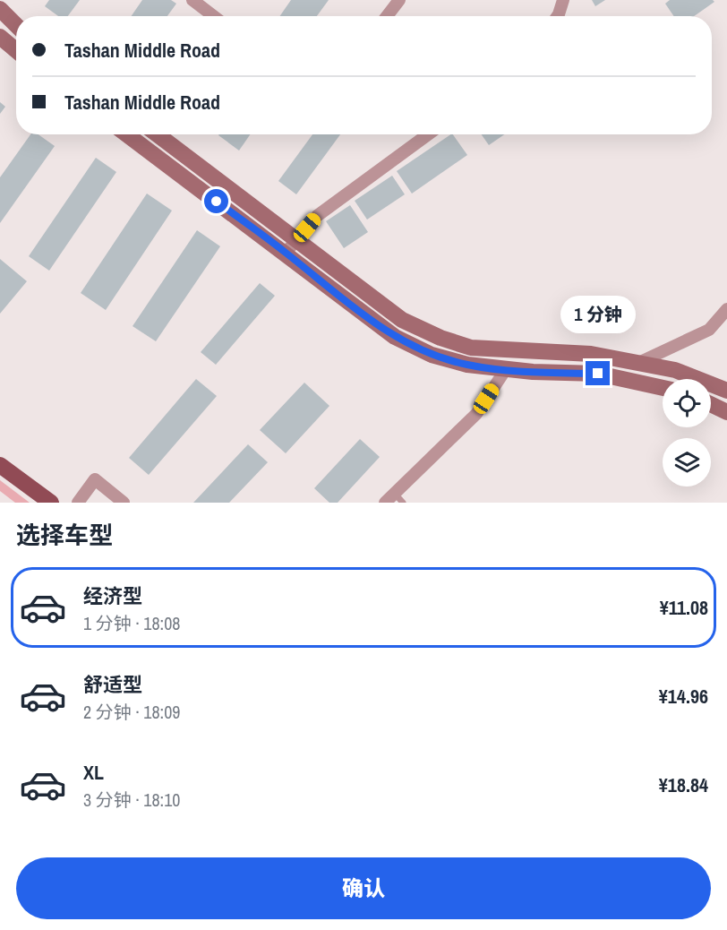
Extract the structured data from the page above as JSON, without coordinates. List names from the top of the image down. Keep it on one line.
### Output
{"page":{"banner":["Tashan Middle Road","Tashan Middle Road"],"bubble":"1 分钟","heading":"选择车型","list":[{"name":"经济型","note":"1 分钟 · 18:08","value":"¥11.08"},{"name":"舒适型","note":"2 分钟 · 18:09","value":"¥14.96"},{"name":"XL","note":"3 分钟 · 18:10","value":"¥18.84"}],"buttons":"确认"}}
